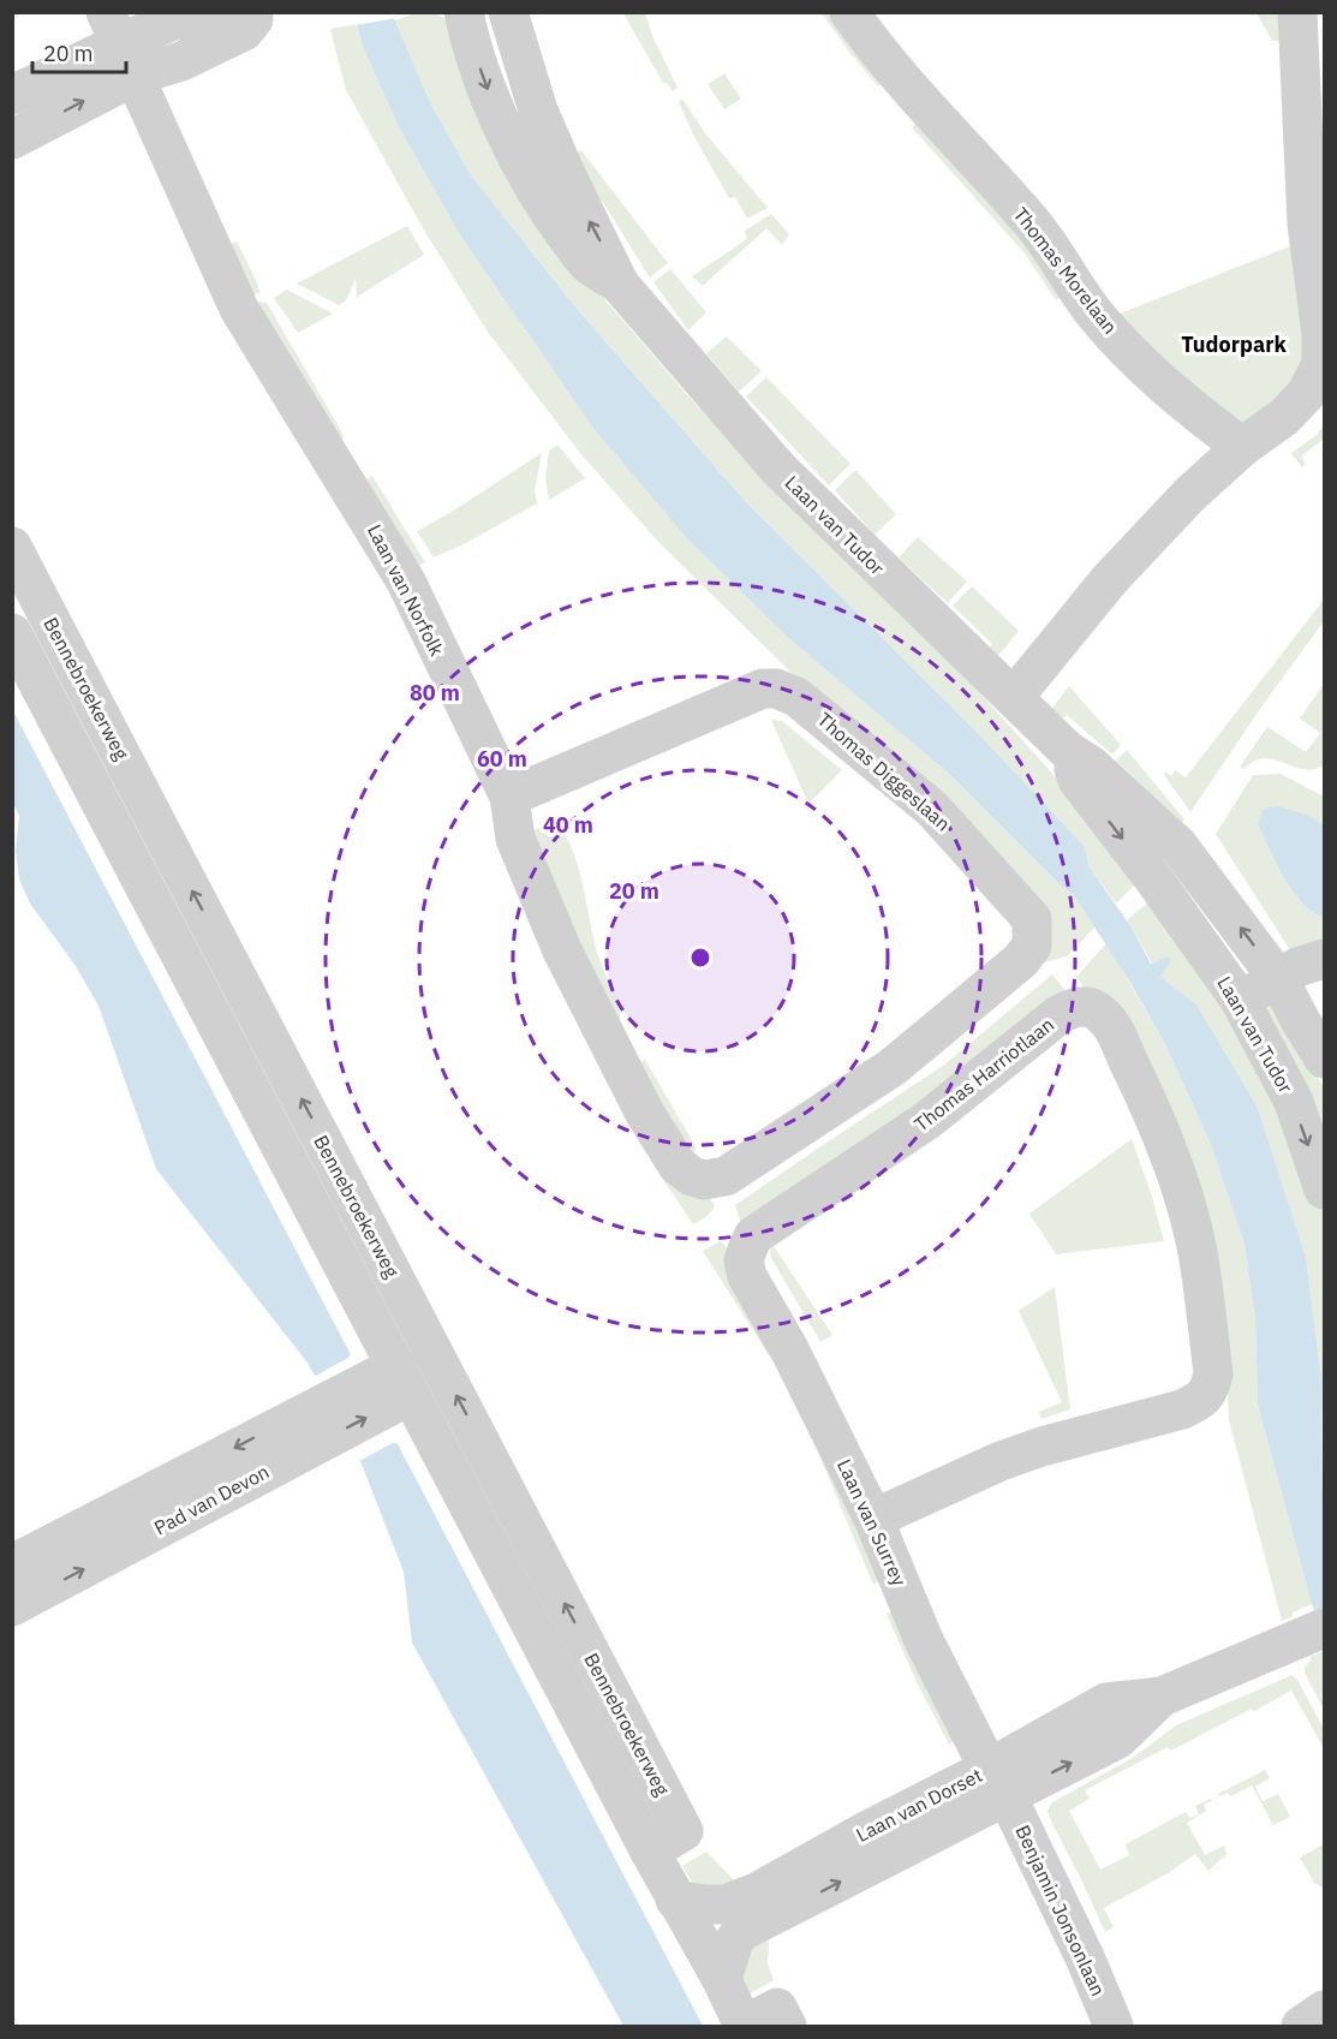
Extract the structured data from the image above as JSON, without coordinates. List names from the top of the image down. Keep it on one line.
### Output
{"streets":{"street":["Thomas Morelaan","Laan van Tudor","Laan van Norfolk","Bennebroekerweg","Thomas Diggeslaan","Thomas Harriotlaan","Pad van Devon","Laan van Surrey","Laan van Dorset","Benjamin Jonsonlaan"]},"crossings":[["Laan van Norfolk","Thomas Diggeslaan"],["Bennebroekerweg","Pad van Devon"],["Bennebroekerweg","Laan van Dorset"],["Thomas Harriotlaan","Laan van Surrey"],["Laan van Surrey","Laan van Dorset"],["Laan van Surrey","Benjamin Jonsonlaan"],["Laan van Dorset","Benjamin Jonsonlaan"]],"districts":["Tudorpark"],"scale_bar":"20 m","rings":["80 m","60 m","40 m","20 m"]}
